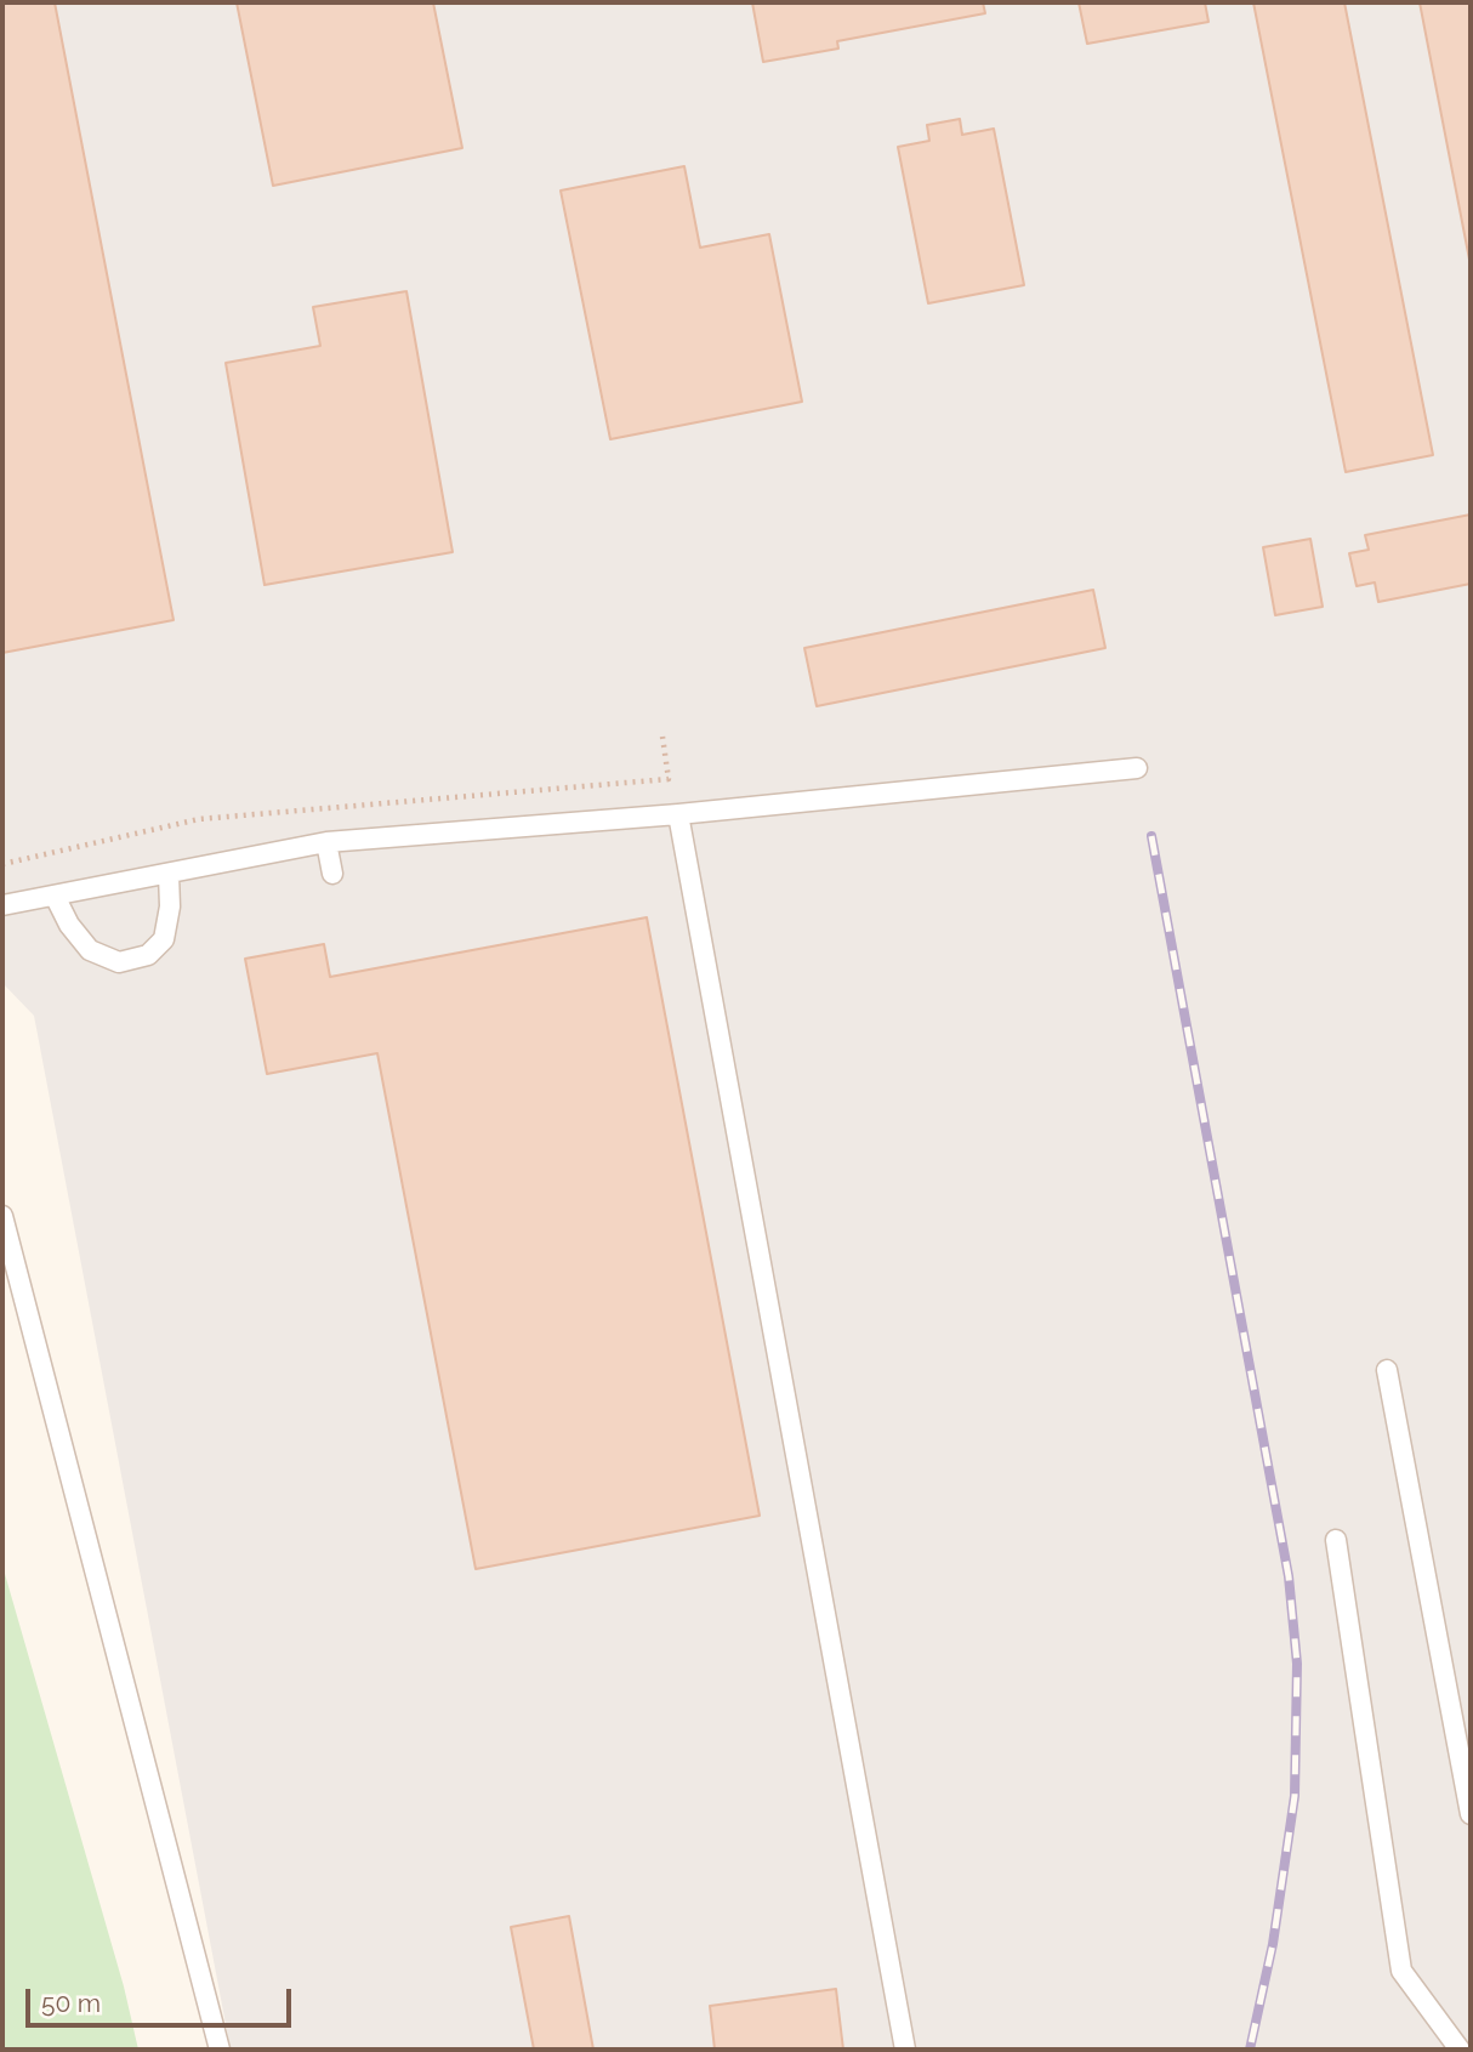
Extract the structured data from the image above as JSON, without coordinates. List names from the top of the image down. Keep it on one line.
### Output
{"scale_bar":"50 m"}
